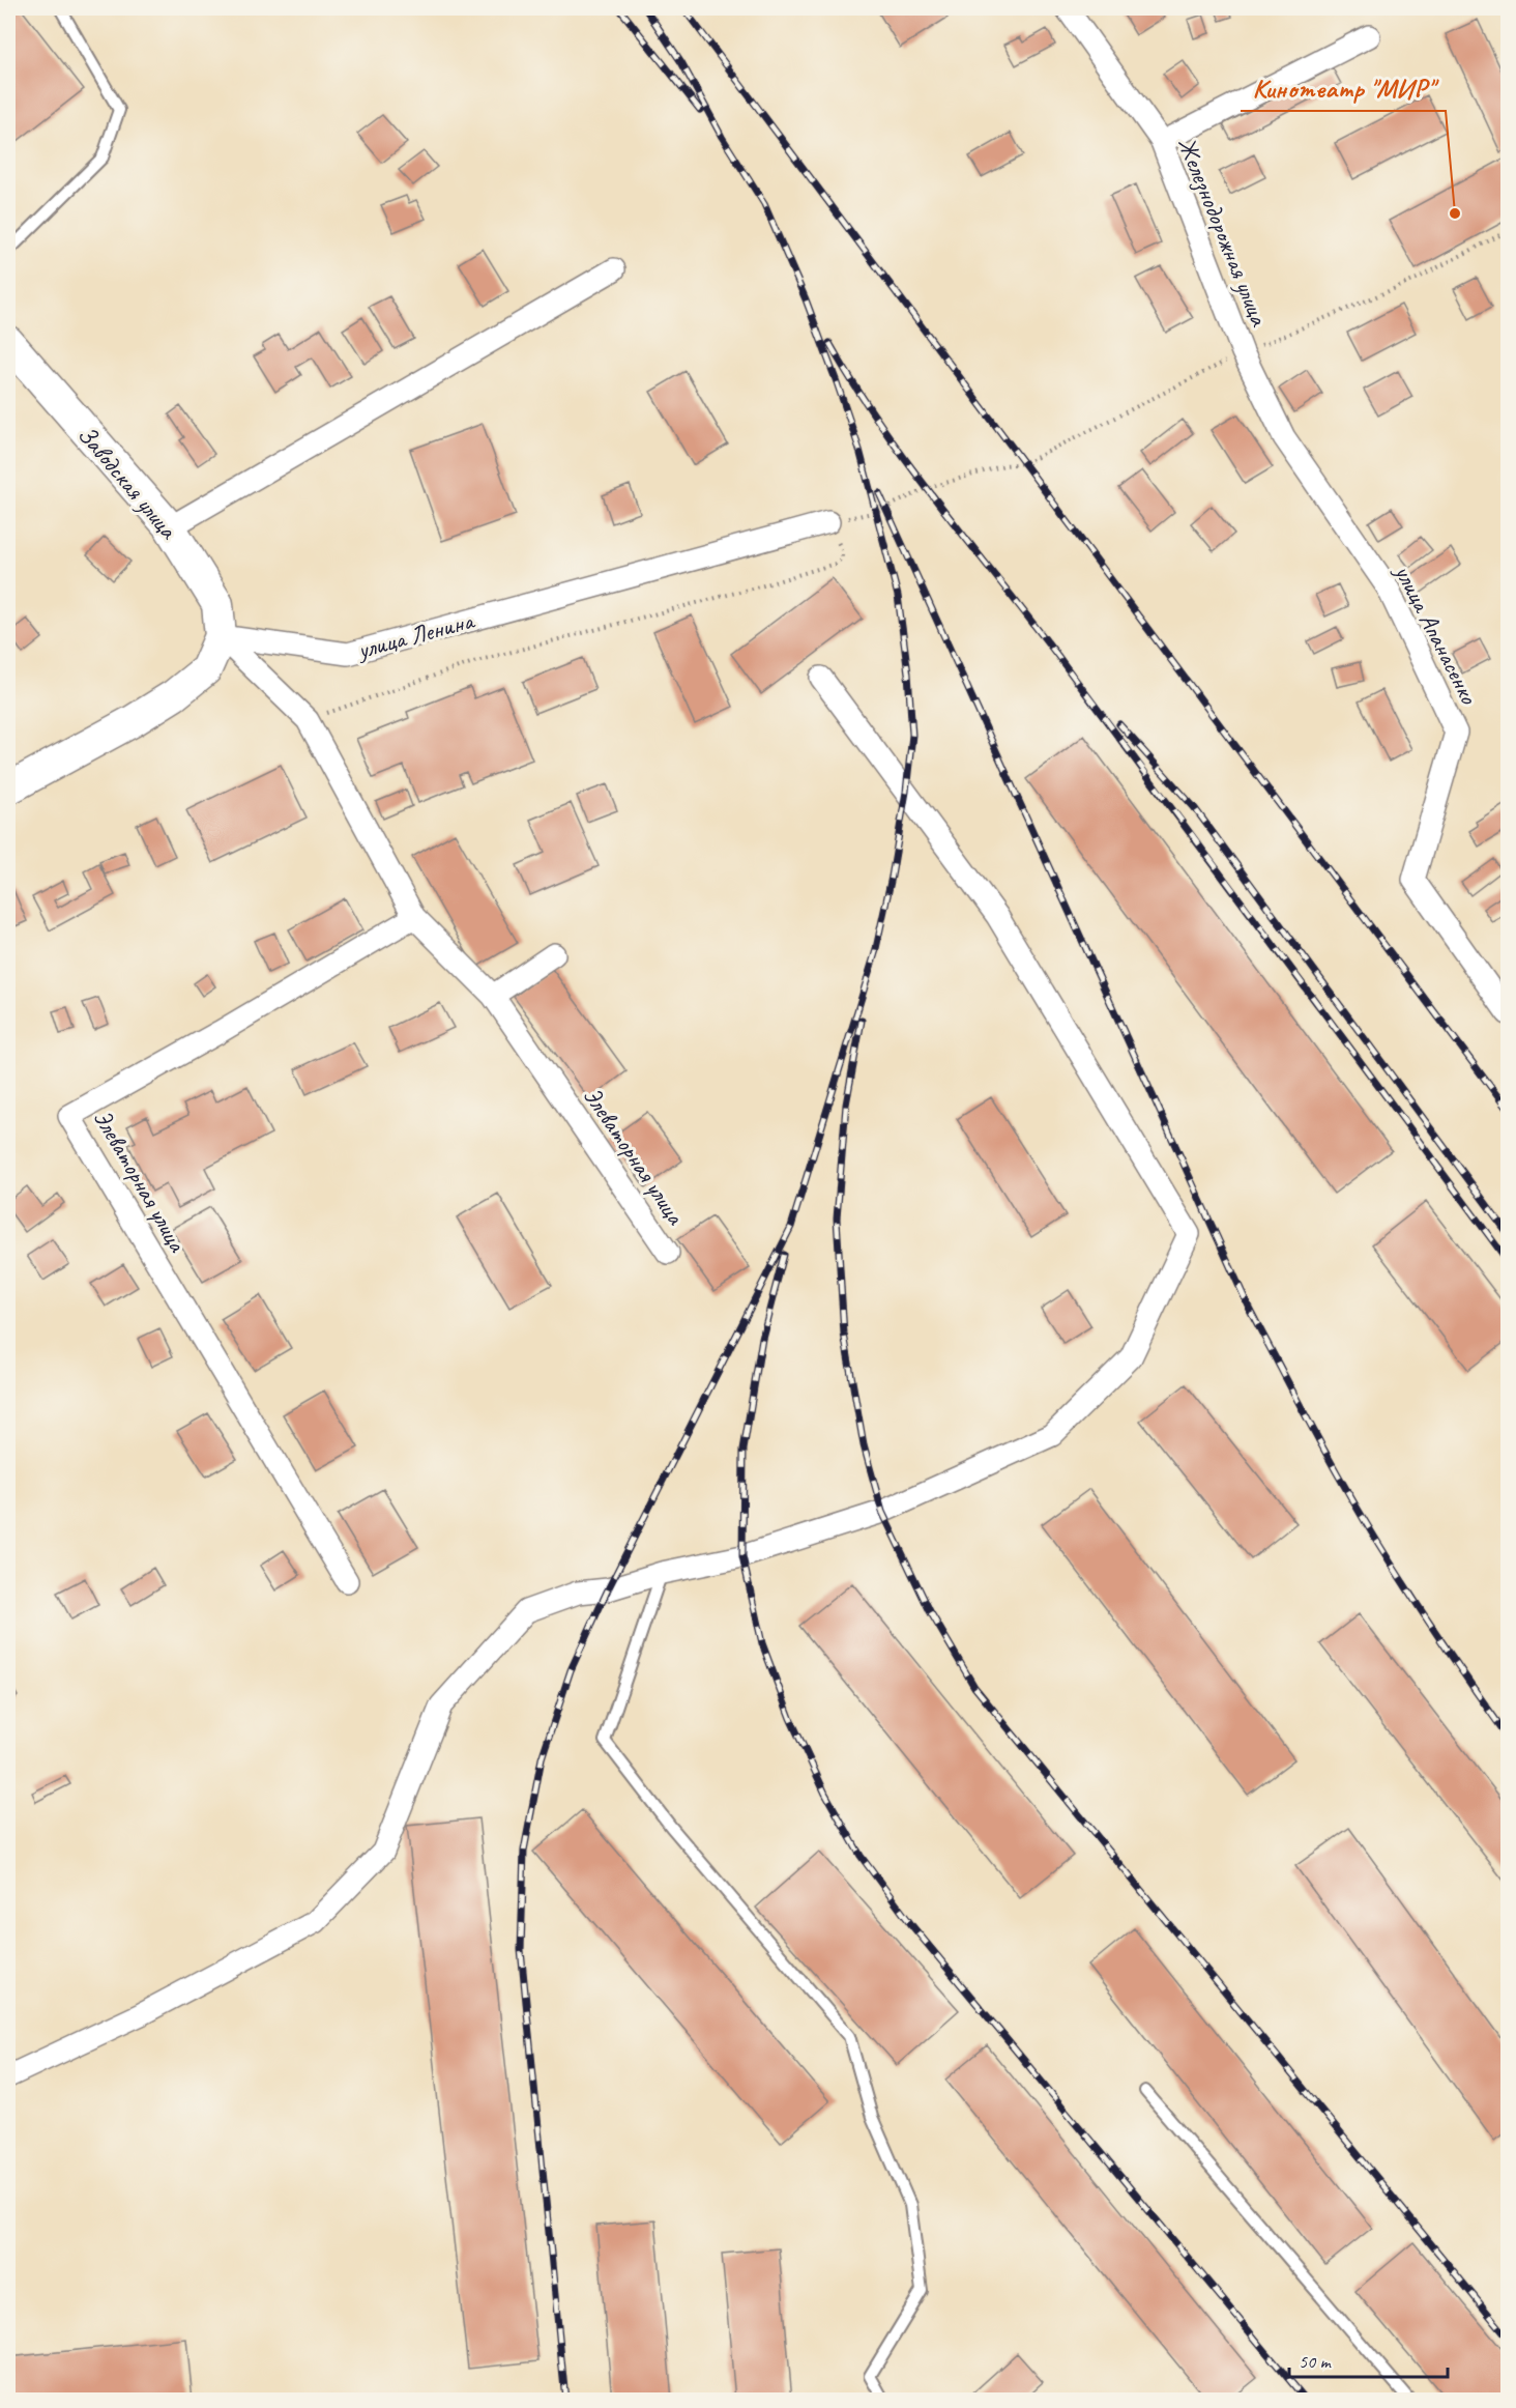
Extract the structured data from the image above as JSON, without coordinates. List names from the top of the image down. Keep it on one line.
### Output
{"streets":{"main road":["Заводская улица"],"street":["Железнодорожная улица","улица Апанасенко","улица Ленина","Элеваторная улица"]},"crossings":[["Железнодорожная улица","улица Апанасенко"],["Заводская улица","улица Ленина"],["Заводская улица","Элеваторная улица"],["улица Ленина","Элеваторная улица"]],"places":["Кинотеатр \"МИР\""],"scale_bar":"50 m"}
